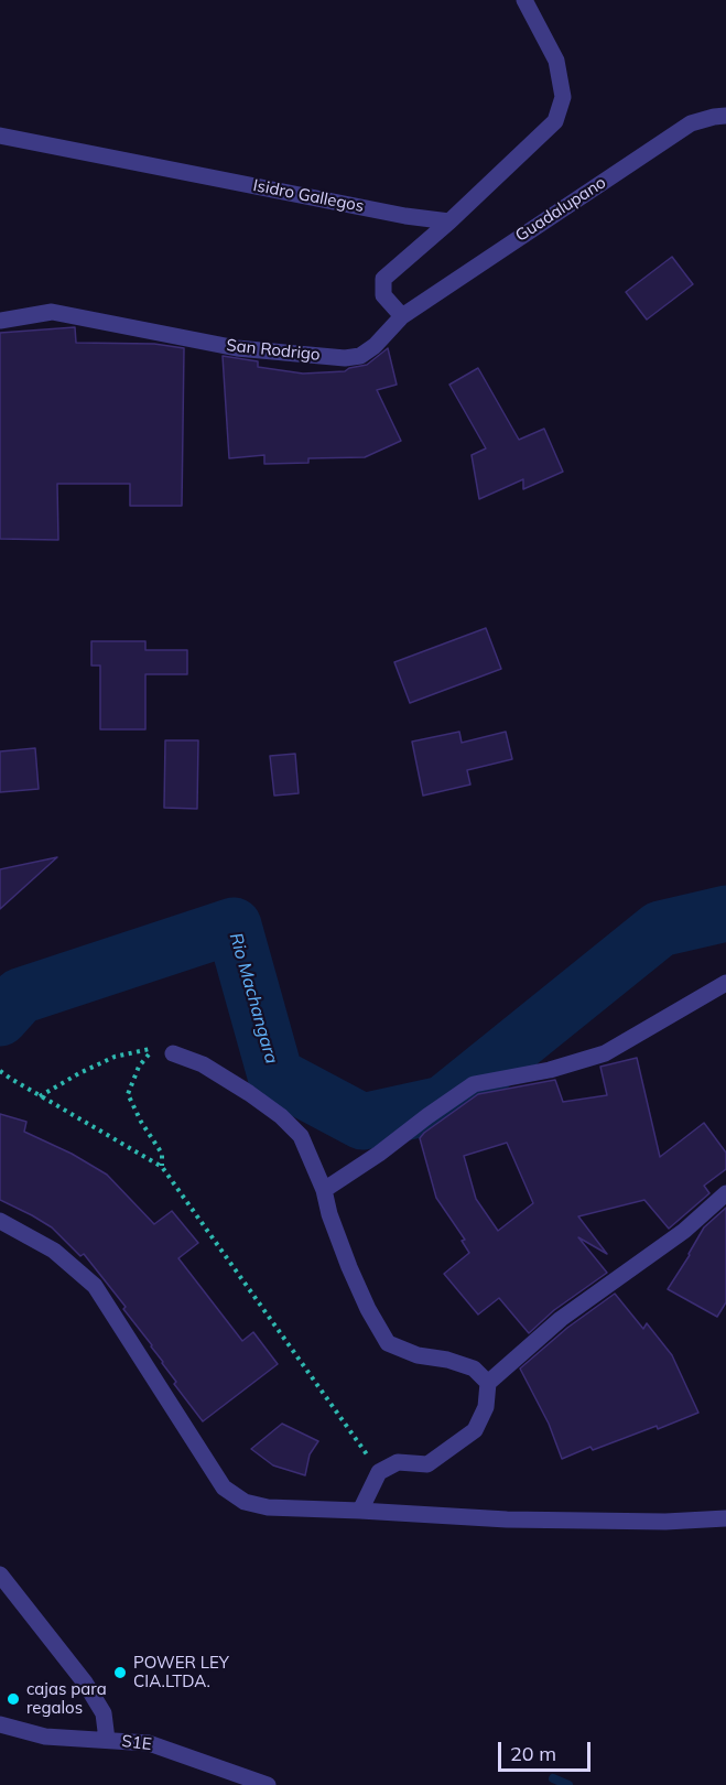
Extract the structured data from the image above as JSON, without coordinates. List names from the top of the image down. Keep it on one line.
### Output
{"streets":{"street":["Isidro Gallegos","Guadalupano","San Rodrigo","S1E"]},"crossings":[["Guadalupano","San Rodrigo"]],"water":["Rio Machangara"],"places":["POWER LEY CIA.LTDA.","cajas para regalos"],"scale_bar":"20 m"}
